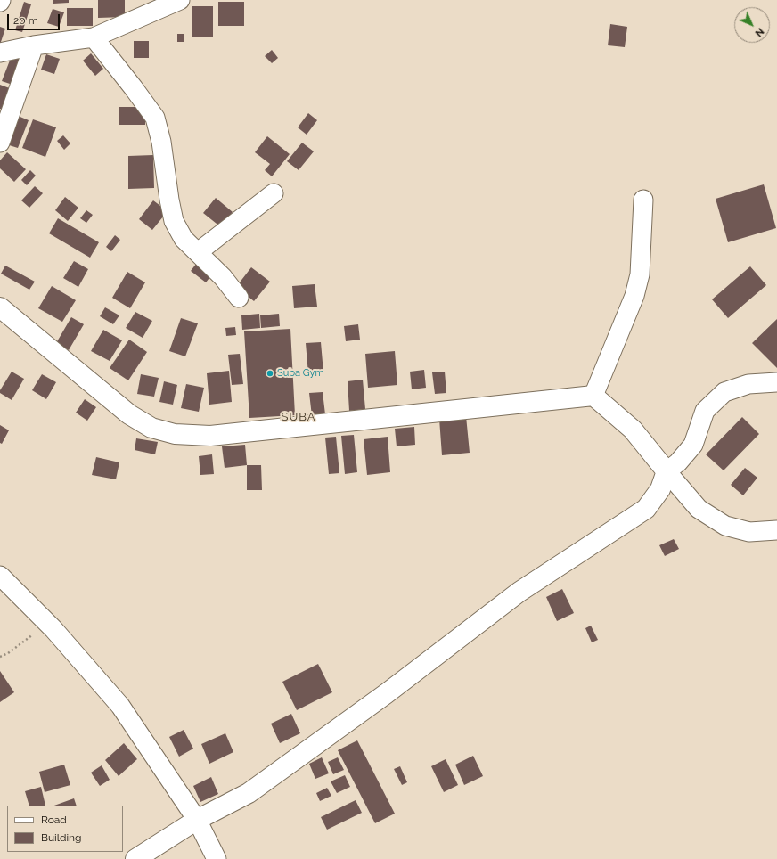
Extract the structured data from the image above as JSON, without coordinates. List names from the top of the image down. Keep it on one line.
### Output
{"districts":["SUBA"],"places":["Suba Gym"],"legend":["Road","Building"],"scale_bar":"20 m","north":"bottom right"}
